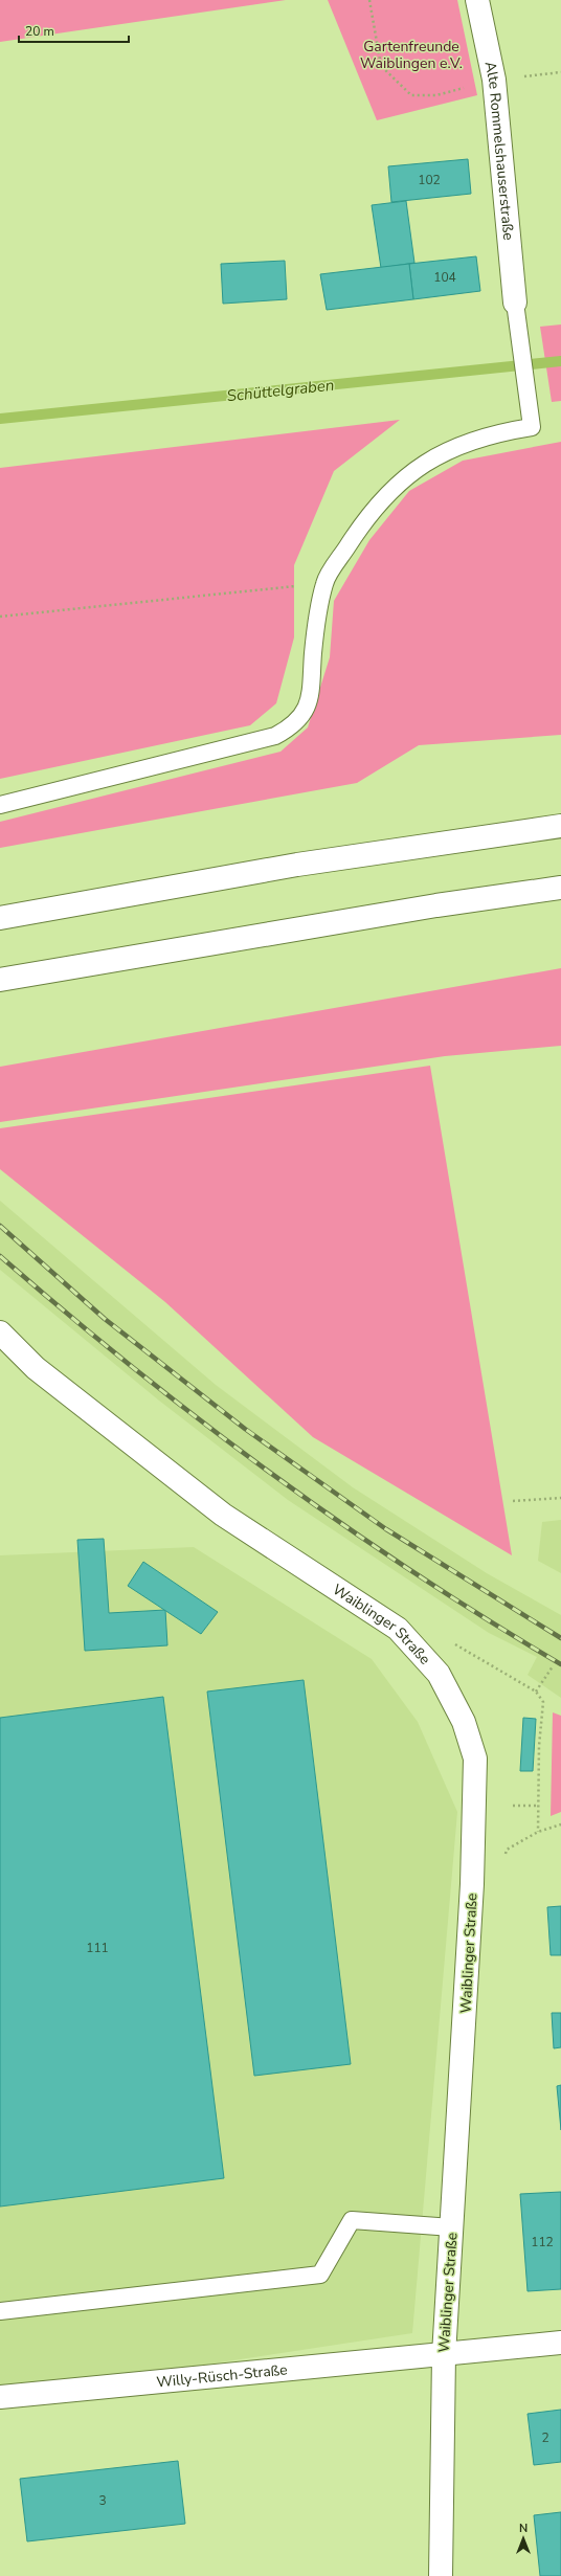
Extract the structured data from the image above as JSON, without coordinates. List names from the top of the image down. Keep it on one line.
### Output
{"streets":{"main road":["Alte Rommelshauserstraße","Waiblinger Straße","Willy-Rüsch-Straße"]},"crossings":[["Waiblinger Straße","Willy-Rüsch-Straße"]],"water":["Schüttelgraben"],"parks":["Gartenfreunde Waiblingen e.V."],"house_numbers":["102","104","111","112","2","3"],"scale_bar":"20 m","north":"top"}
